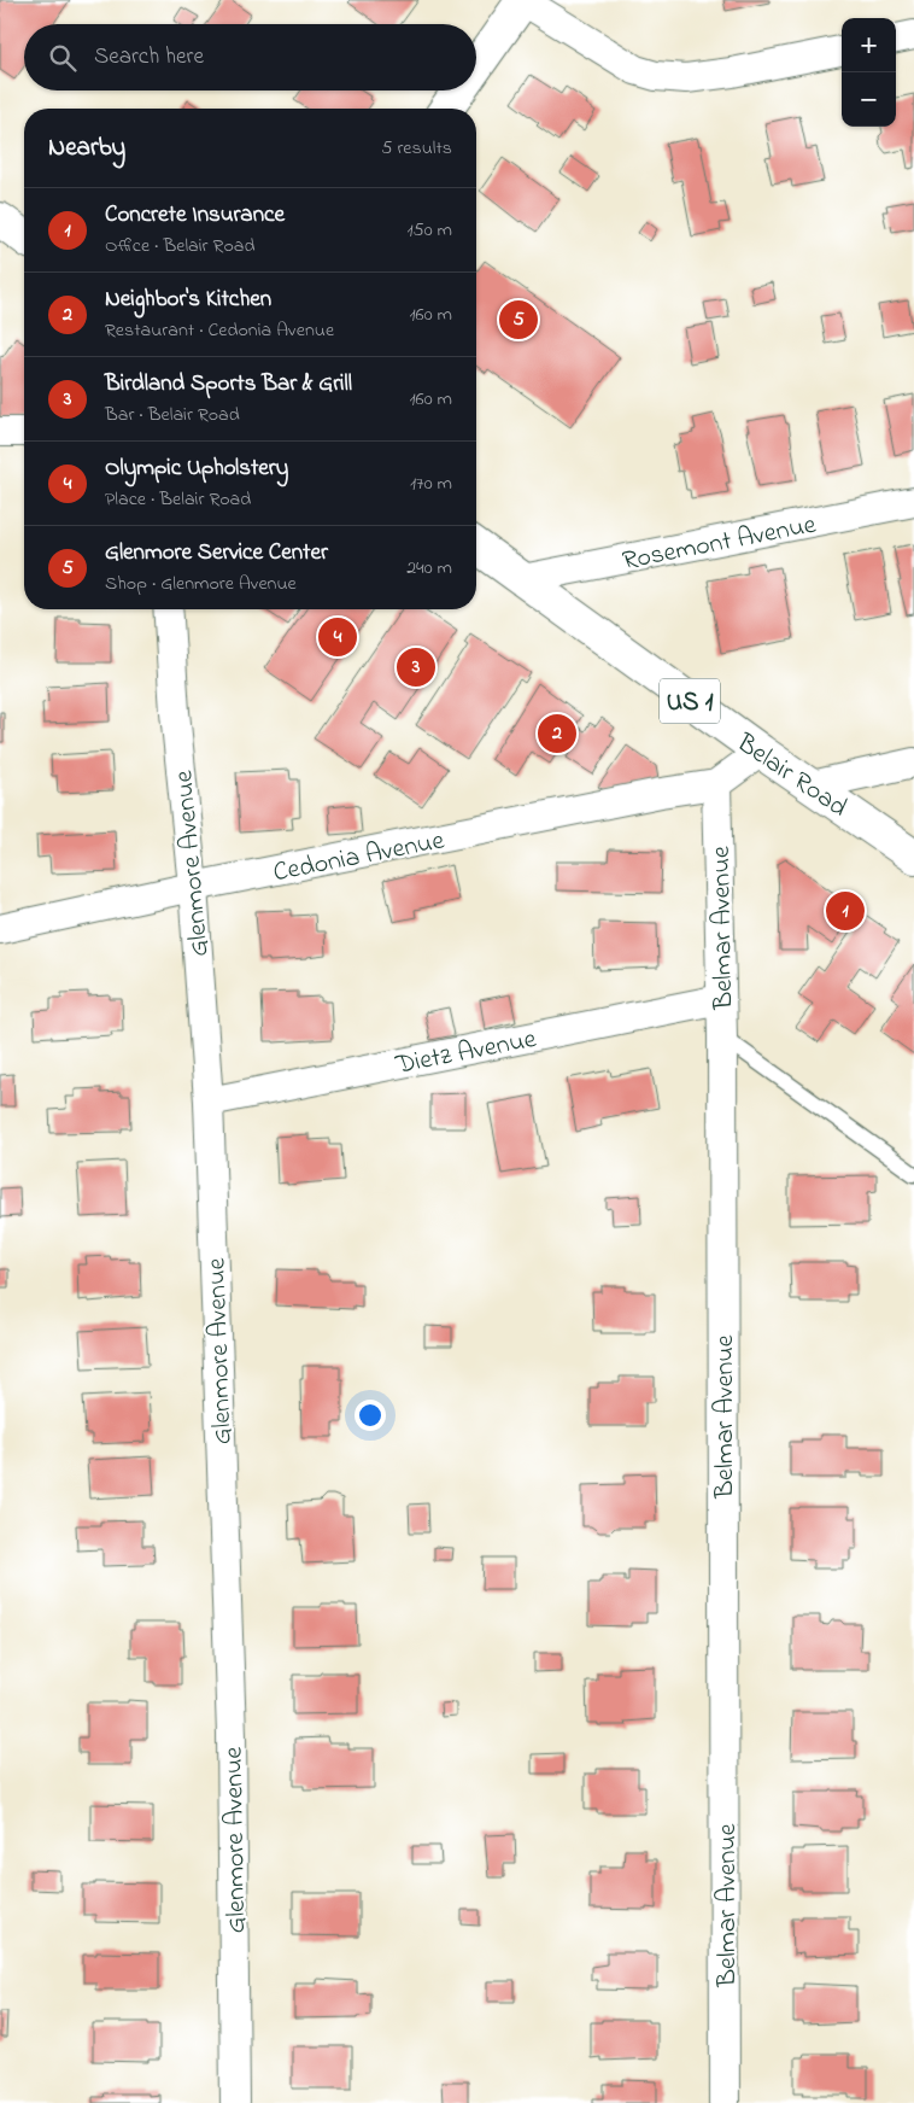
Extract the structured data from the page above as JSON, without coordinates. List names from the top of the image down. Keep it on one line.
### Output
{"streets":{"main road":["US 1","Belair Road"],"street":["Rosemont Avenue","Cedonia Avenue","Glenmore Avenue","Belmar Avenue","Dietz Avenue"]},"crossings":[["Rosemont Avenue","Belair Road"],["Cedonia Avenue","Glenmore Avenue"],["Cedonia Avenue","Belmar Avenue"],["Glenmore Avenue","Dietz Avenue"],["Belmar Avenue","Dietz Avenue"]],"page":{"map_buttons":["+","−"],"search":"Search here","heading":["Nearby","5 results"],"list":[{"mark":"1","name":"Concrete Insurance","note":"Office · Belair Road","value":"150 m"},{"mark":"2","name":"Neighbor's Kitchen","note":"Restaurant · Cedonia Avenue","value":"160 m"},{"mark":"3","name":"Birdland Sports Bar & Grill","note":"Bar · Belair Road","value":"160 m"},{"mark":"4","name":"Olympic Upholstery","note":"Place · Belair Road","value":"170 m"},{"mark":"5","name":"Glenmore Service Center","note":"Shop · Glenmore Avenue","value":"240 m"}],"pins":["5","4","3","2","1"]}}
